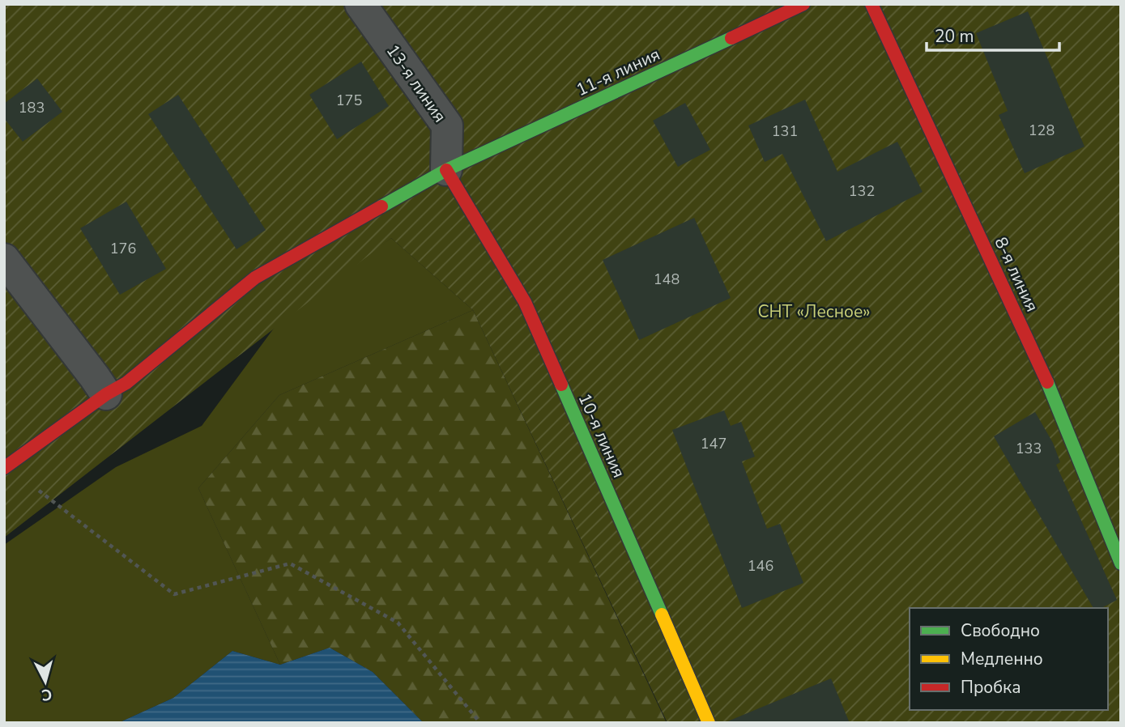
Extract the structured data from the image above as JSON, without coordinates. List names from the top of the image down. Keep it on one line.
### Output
{"streets":{"street":["11-я линия","13-я линия","8-я линия","10-я линия"]},"crossings":[["11-я линия","13-я линия"],["11-я линия","10-я линия"],["13-я линия","10-я линия"]],"parks":["СНТ «Лесное»"],"house_numbers":["175","183","128","131","132","176","148","147","133","146"],"legend":["Свободно","Медленно","Пробка"],"scale_bar":"20 m","north":"bottom"}
